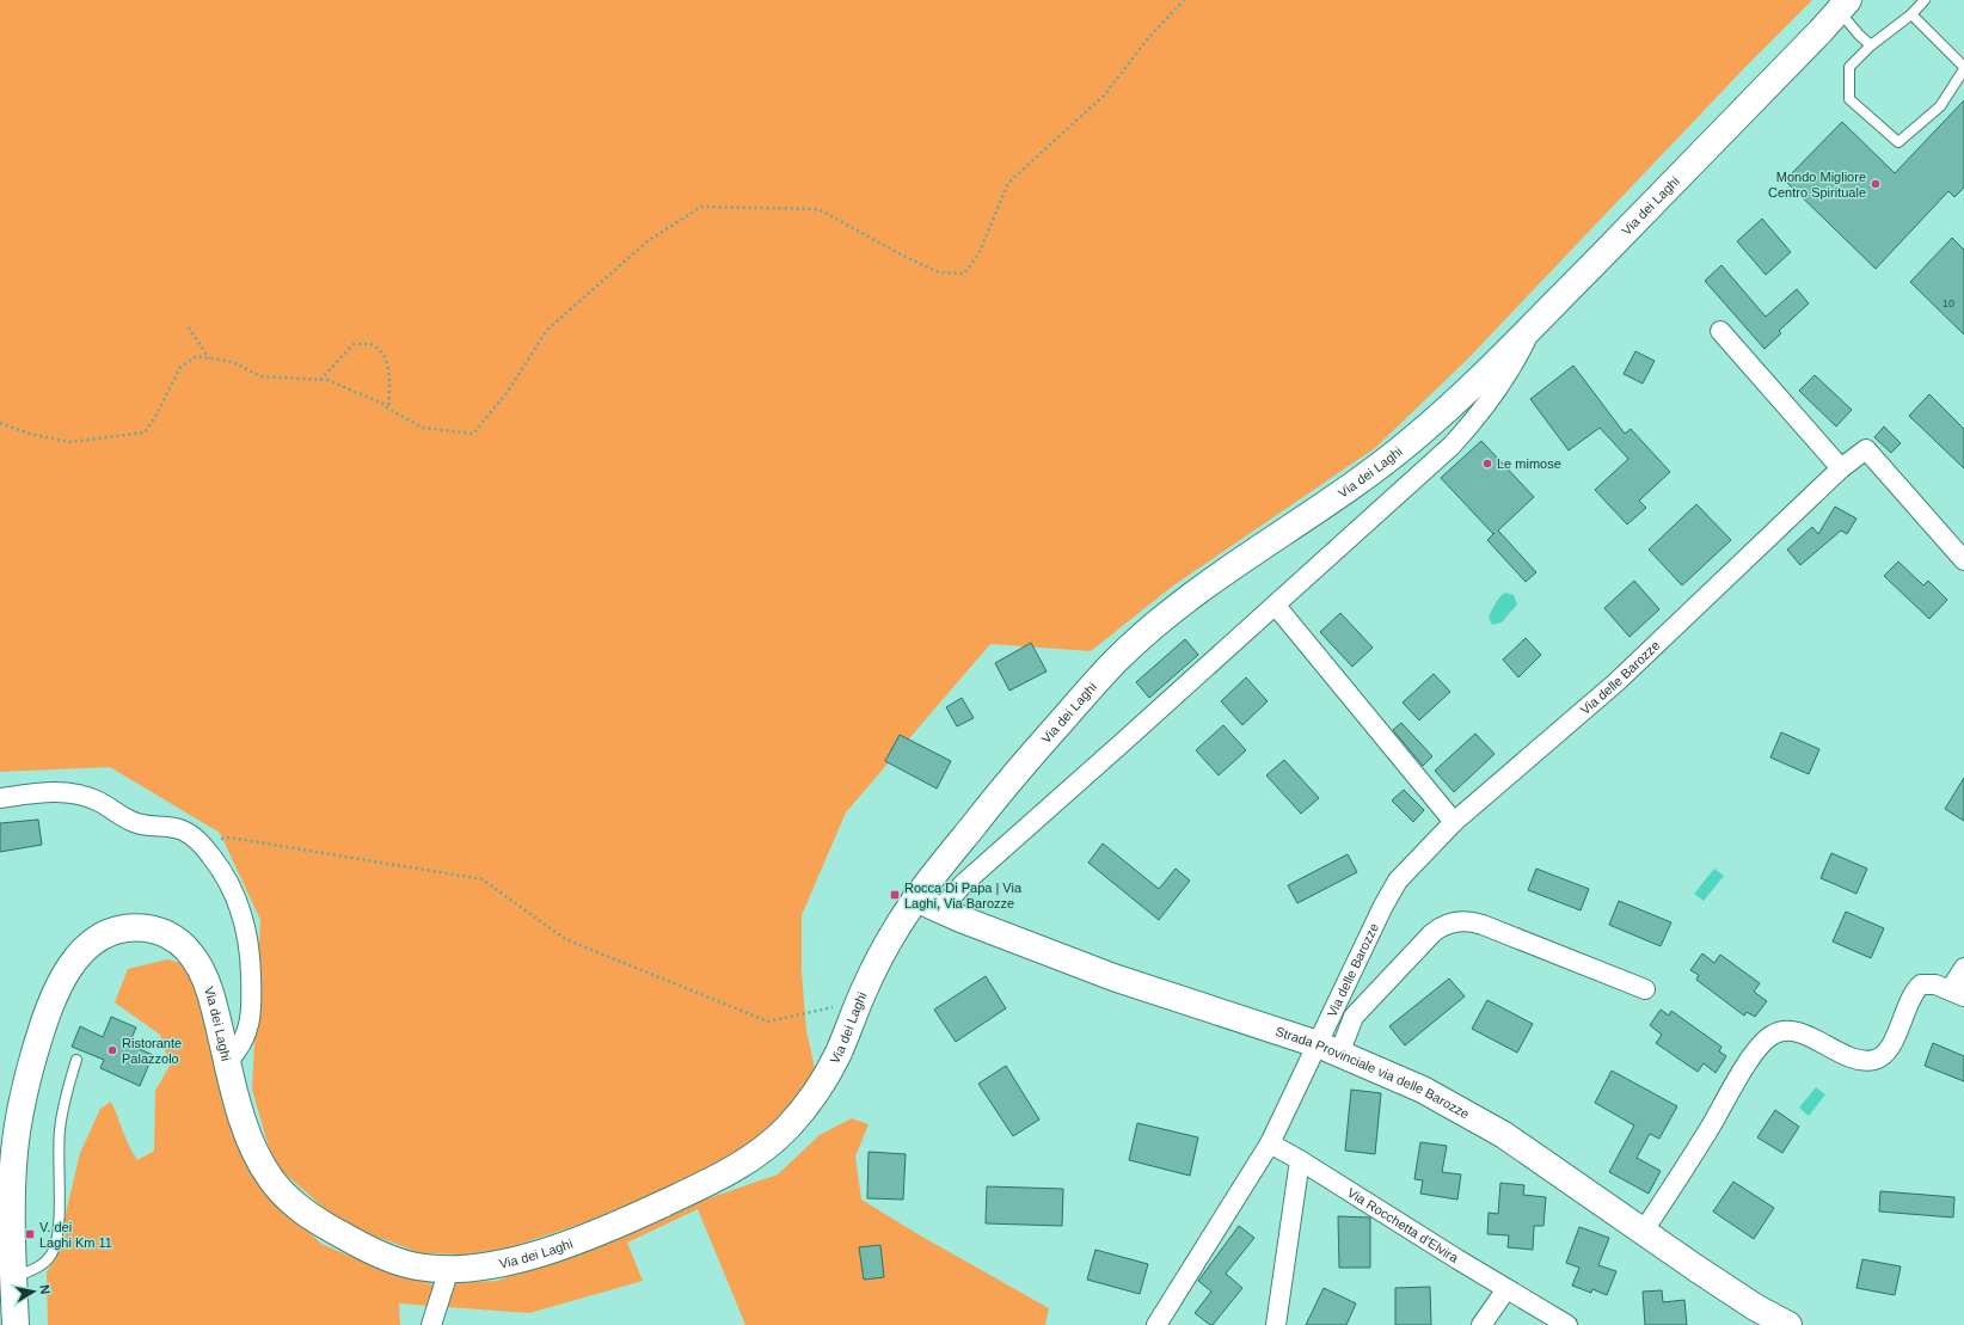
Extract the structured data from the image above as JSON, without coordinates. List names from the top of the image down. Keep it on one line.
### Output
{"streets":{"main road":["Via dei Laghi","Strada Provinciale via delle Barozze"],"street":["Via delle Barozze","Via Rocchetta d'Elvira"]},"crossings":[["Via dei Laghi","Strada Provinciale via delle Barozze"],["Via delle Barozze","Strada Provinciale via delle Barozze"]],"places":{"other":["Mondo Migliore Centro Spirituale","Le mimose","Ristorante Palazzolo"],"transit":["Rocca Di Papa | Via Laghi, Via Barozze","V. dei Laghi Km 11"]},"house_numbers":["10"],"north":"right"}
